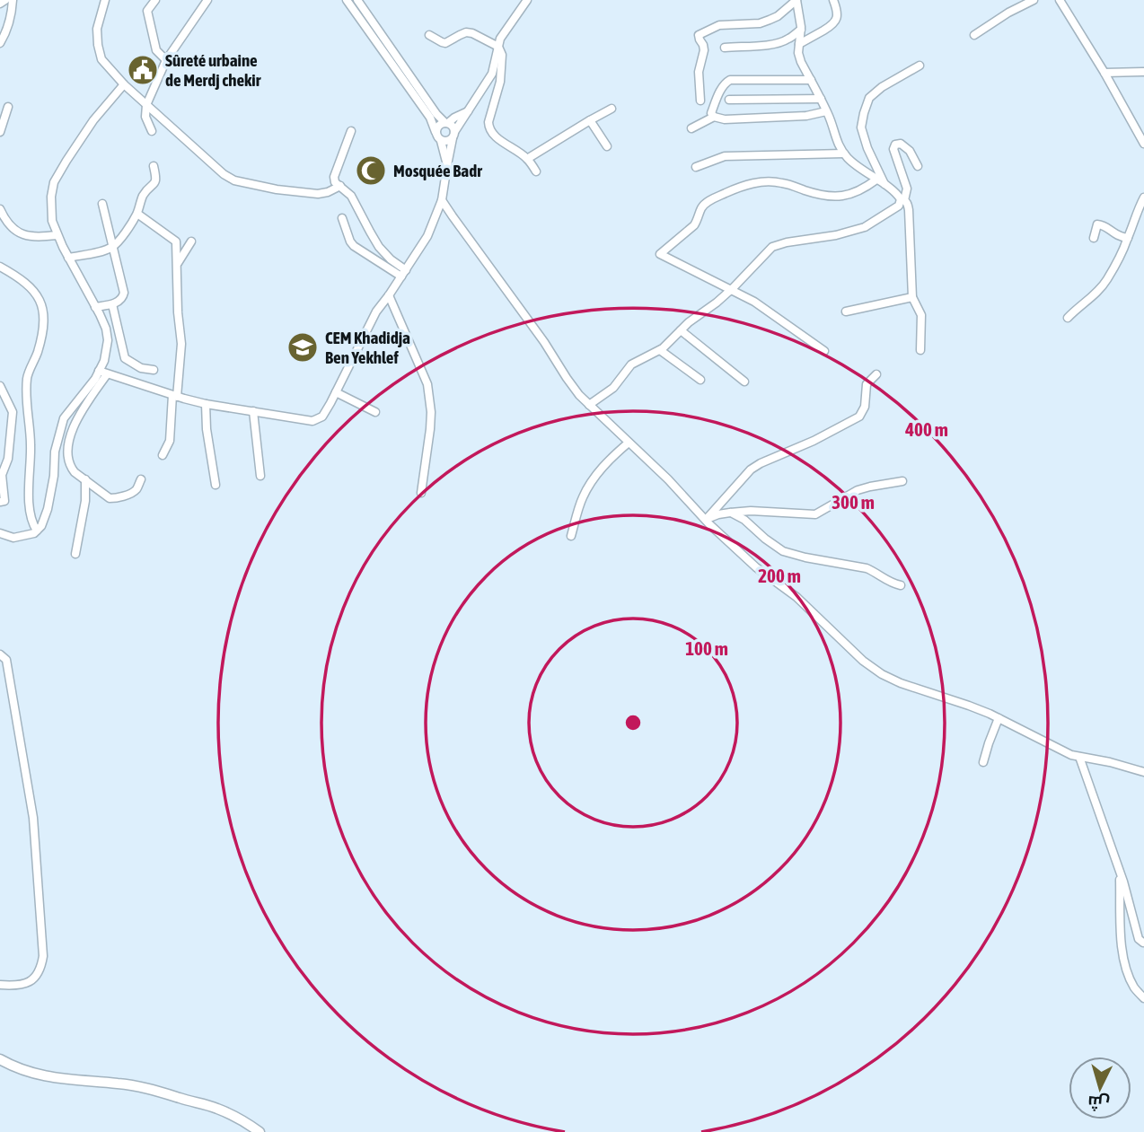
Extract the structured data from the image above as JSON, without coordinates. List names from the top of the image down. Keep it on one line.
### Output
{"places":{"public building":["Sûreté urbaine de Merdj chekir"],"mosque":["Mosquée Badr"],"school or university":["CEM Khadidja Ben Yekhlef"]},"north":"bottom","rings":["400 m","300 m","200 m","100 m"]}
